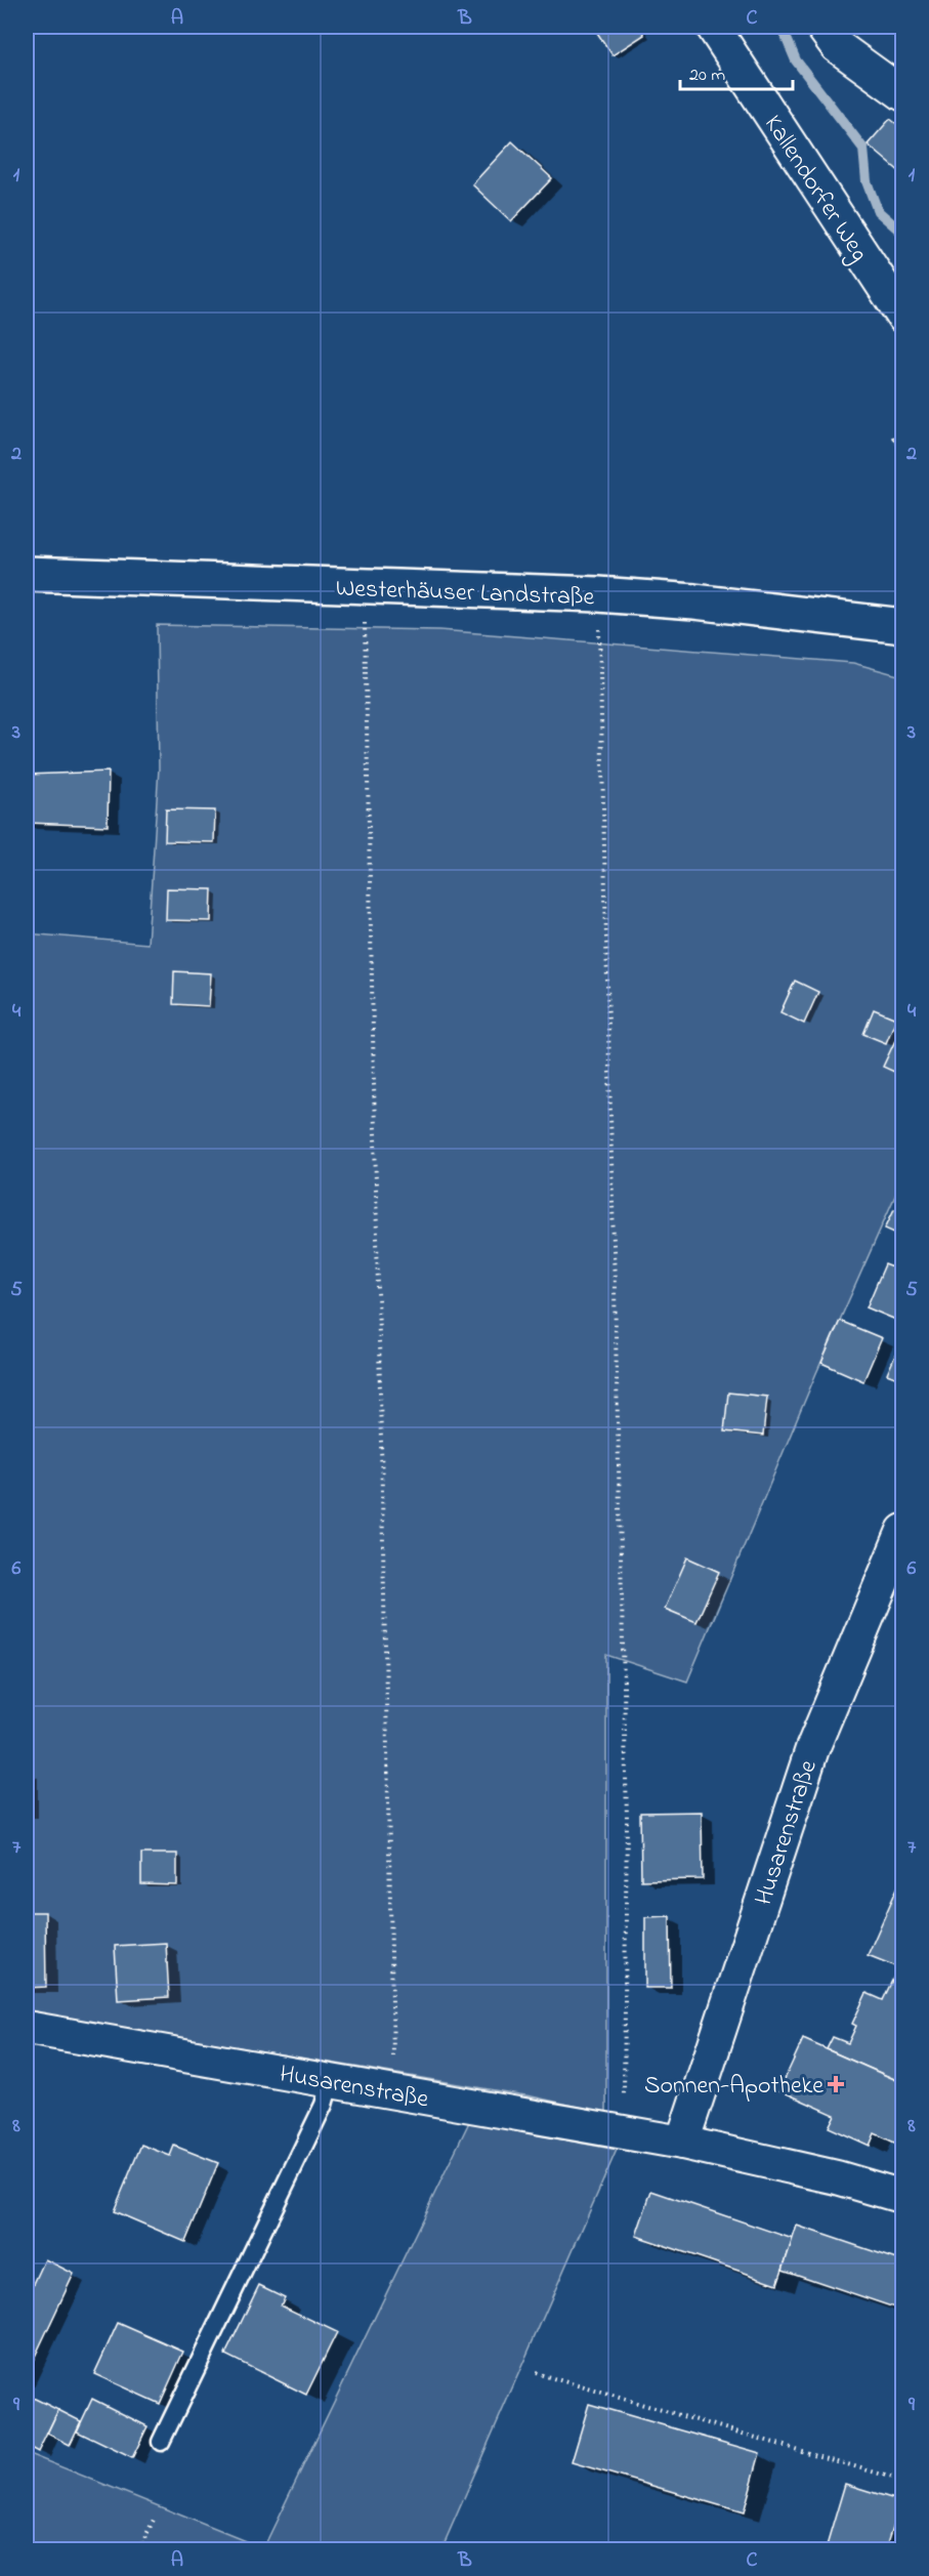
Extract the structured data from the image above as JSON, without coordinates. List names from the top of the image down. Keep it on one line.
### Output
{"streets":{"main road":["Westerhäuser Landstraße"],"street":["Kallendorfer Weg","Husarenstraße"]},"places":{"health":["Sonnen-Apotheke"]},"scale_bar":"20 m","grid":{"columns":["A","B","C"],"rows":["1","2","3","4","5","6","7","8","9"]}}
